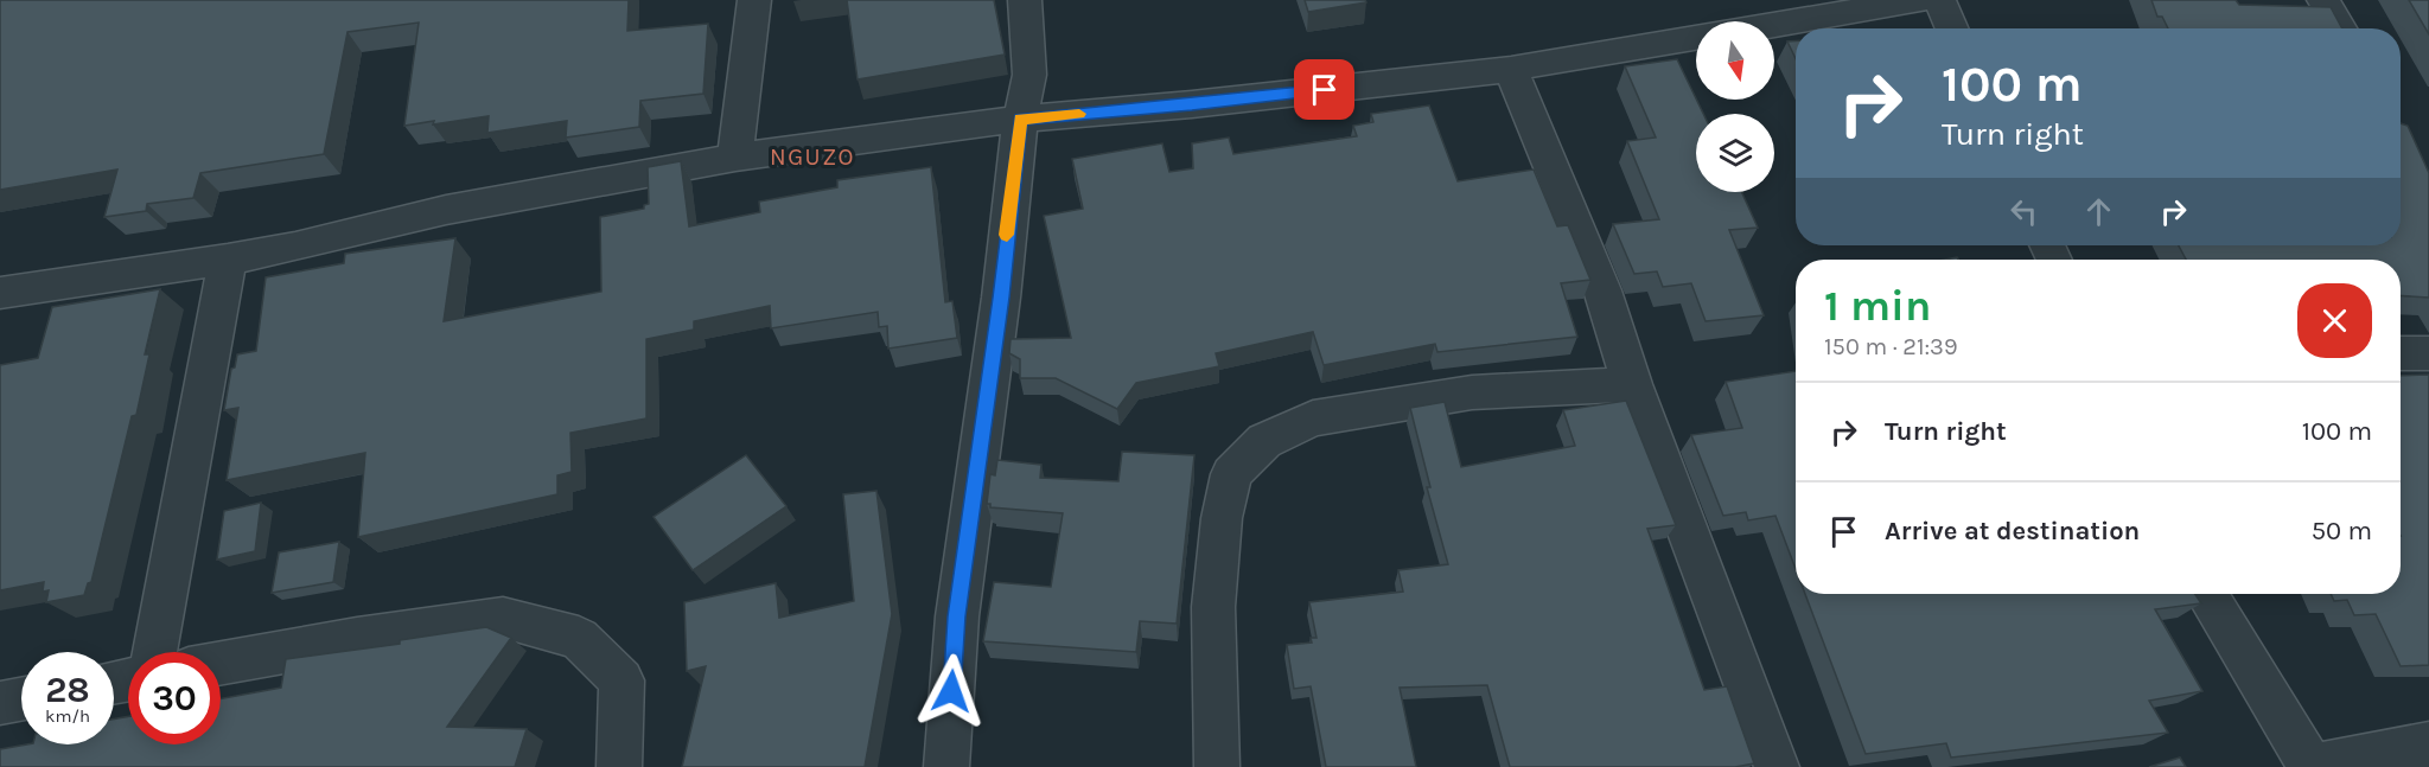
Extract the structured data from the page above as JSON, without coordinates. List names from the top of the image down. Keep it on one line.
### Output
{"districts":["NGUZO"],"north":"bottom","page":{"turn":["100 m","Turn right"],"heading":["1 min","150 m · 21:39"],"list":[{"name":"Turn right","value":"100 m"},{"name":"Arrive at destination","value":"50 m"}],"speed":"28 km/h","limit":"30"}}
